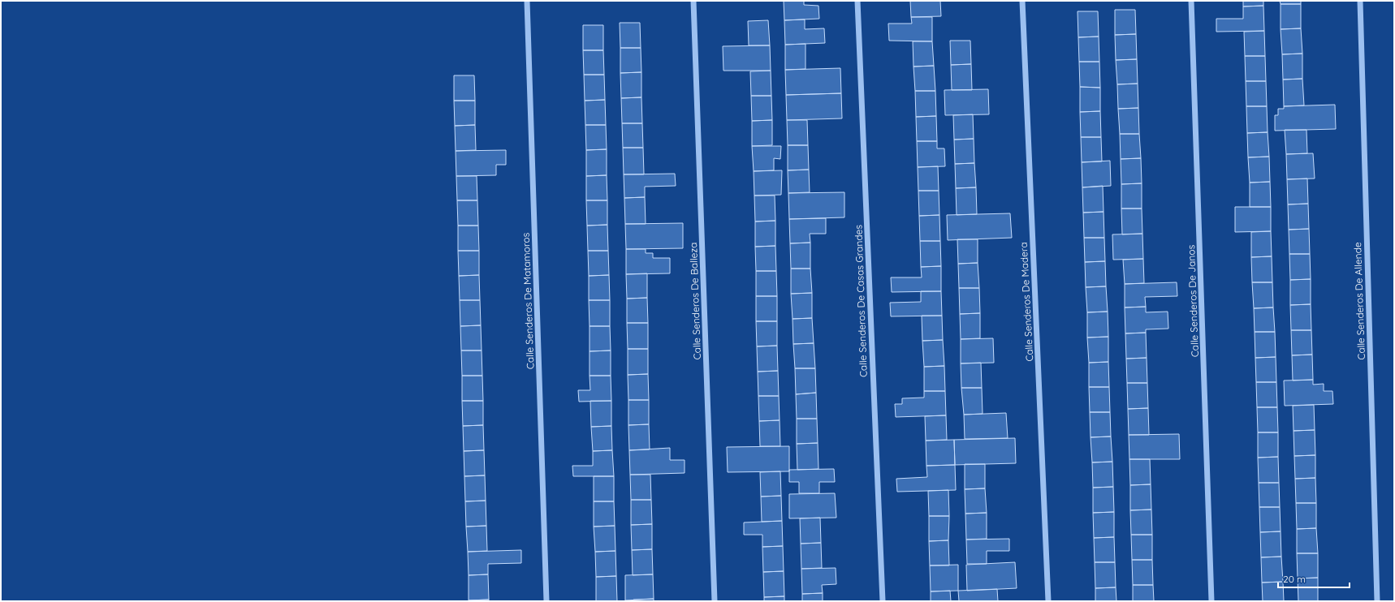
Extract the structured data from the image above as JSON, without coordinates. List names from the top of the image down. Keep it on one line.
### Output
{"streets":{"street":["Calle Senderos De Matamoros","Calle Senderos De Balleza","Calle Senderos De Casas Grandes","Calle Senderos De Janos","Calle Senderos De Allende","Calle Senderos De Madera"]},"scale_bar":"20 m"}
